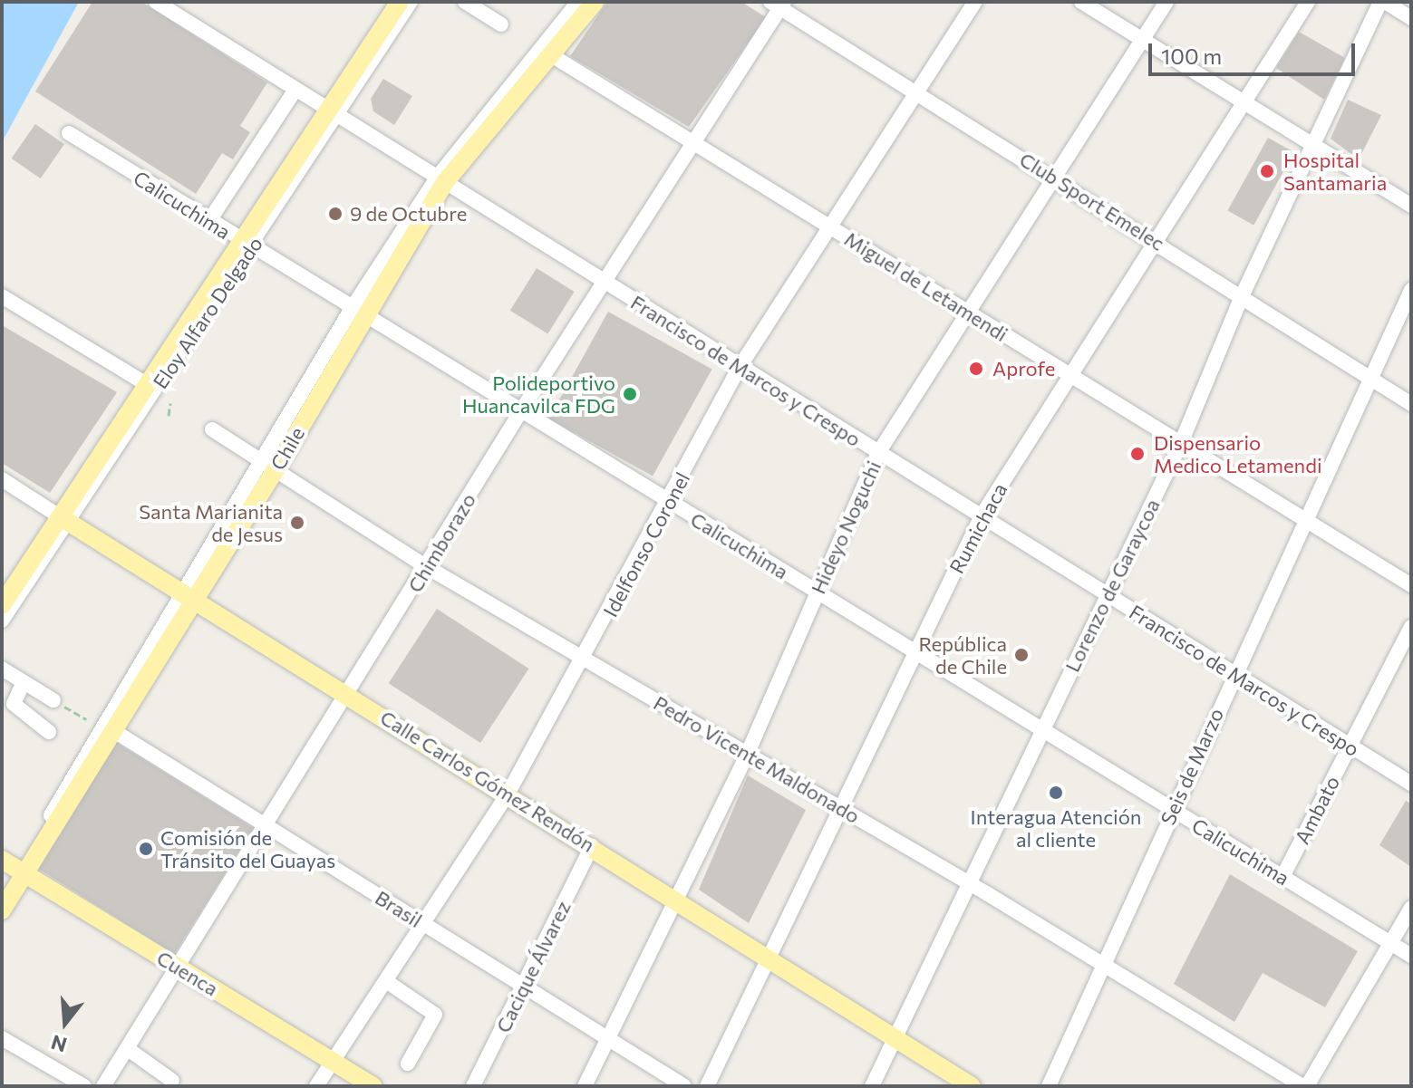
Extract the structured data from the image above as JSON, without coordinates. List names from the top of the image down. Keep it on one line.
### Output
{"streets":{"main road":["Eloy Alfaro Delgado","Chile","Calle Carlos Gómez Rendón","Cuenca"],"street":["Club Sport Emelec","Calicuchima","Miguel de Letamendi","Francisco de Marcos y Crespo","Hideyo Noguchi","Rumichaca","Chimborazo","Idelfonso Coronel","Lorenzo de Garaycoa","Pedro Vicente Maldonado","Seis de Marzo","Ambato","Brasil","Cacique Álvarez"]},"crossings":[["Club Sport Emelec","Hideyo Noguchi"],["Club Sport Emelec","Rumichaca"],["Club Sport Emelec","Chimborazo"],["Club Sport Emelec","Idelfonso Coronel"],["Club Sport Emelec","Lorenzo de Garaycoa"],["Club Sport Emelec","Seis de Marzo"],["Calicuchima","Eloy Alfaro Delgado"],["Calicuchima","Chile"],["Calicuchima","Hideyo Noguchi"],["Calicuchima","Rumichaca"],["Calicuchima","Chimborazo"],["Calicuchima","Idelfonso Coronel"],["Calicuchima","Lorenzo de Garaycoa"],["Calicuchima","Seis de Marzo"],["Calicuchima","Ambato"],["Miguel de Letamendi","Chile"],["Miguel de Letamendi","Hideyo Noguchi"],["Miguel de Letamendi","Rumichaca"],["Miguel de Letamendi","Chimborazo"],["Miguel de Letamendi","Idelfonso Coronel"],["Miguel de Letamendi","Lorenzo de Garaycoa"],["Miguel de Letamendi","Seis de Marzo"],["Eloy Alfaro Delgado","Francisco de Marcos y Crespo"],["Eloy Alfaro Delgado","Calle Carlos Gómez Rendón"],["Francisco de Marcos y Crespo","Chile"],["Francisco de Marcos y Crespo","Hideyo Noguchi"],["Francisco de Marcos y Crespo","Rumichaca"],["Francisco de Marcos y Crespo","Chimborazo"],["Francisco de Marcos y Crespo","Idelfonso Coronel"],["Francisco de Marcos y Crespo","Lorenzo de Garaycoa"],["Francisco de Marcos y Crespo","Seis de Marzo"],["Francisco de Marcos y Crespo","Ambato"],["Chile","Pedro Vicente Maldonado"],["Chile","Calle Carlos Gómez Rendón"],["Chile","Brasil"],["Chile","Cuenca"],["Hideyo Noguchi","Pedro Vicente Maldonado"],["Hideyo Noguchi","Calle Carlos Gómez Rendón"],["Hideyo Noguchi","Brasil"],["Rumichaca","Pedro Vicente Maldonado"],["Rumichaca","Calle Carlos Gómez Rendón"],["Chimborazo","Pedro Vicente Maldonado"],["Chimborazo","Calle Carlos Gómez Rendón"],["Chimborazo","Brasil"],["Chimborazo","Cuenca"],["Idelfonso Coronel","Pedro Vicente Maldonado"],["Idelfonso Coronel","Calle Carlos Gómez Rendón"],["Idelfonso Coronel","Brasil"],["Idelfonso Coronel","Cuenca"],["Lorenzo de Garaycoa","Pedro Vicente Maldonado"],["Lorenzo de Garaycoa","Calle Carlos Gómez Rendón"],["Pedro Vicente Maldonado","Seis de Marzo"],["Calle Carlos Gómez Rendón","Cacique Álvarez"],["Brasil","Cacique Álvarez"]],"places":["Hospital Santamaria","9 de Octubre","Aprofe","Polideportivo Huancavilca FDG","Dispensario Medico Letamendi","Santa Marianita de Jesus","República de Chile","Interagua Atención al cliente","Comisión de Tránsito del Guayas"],"scale_bar":"100 m","north":"bottom"}
